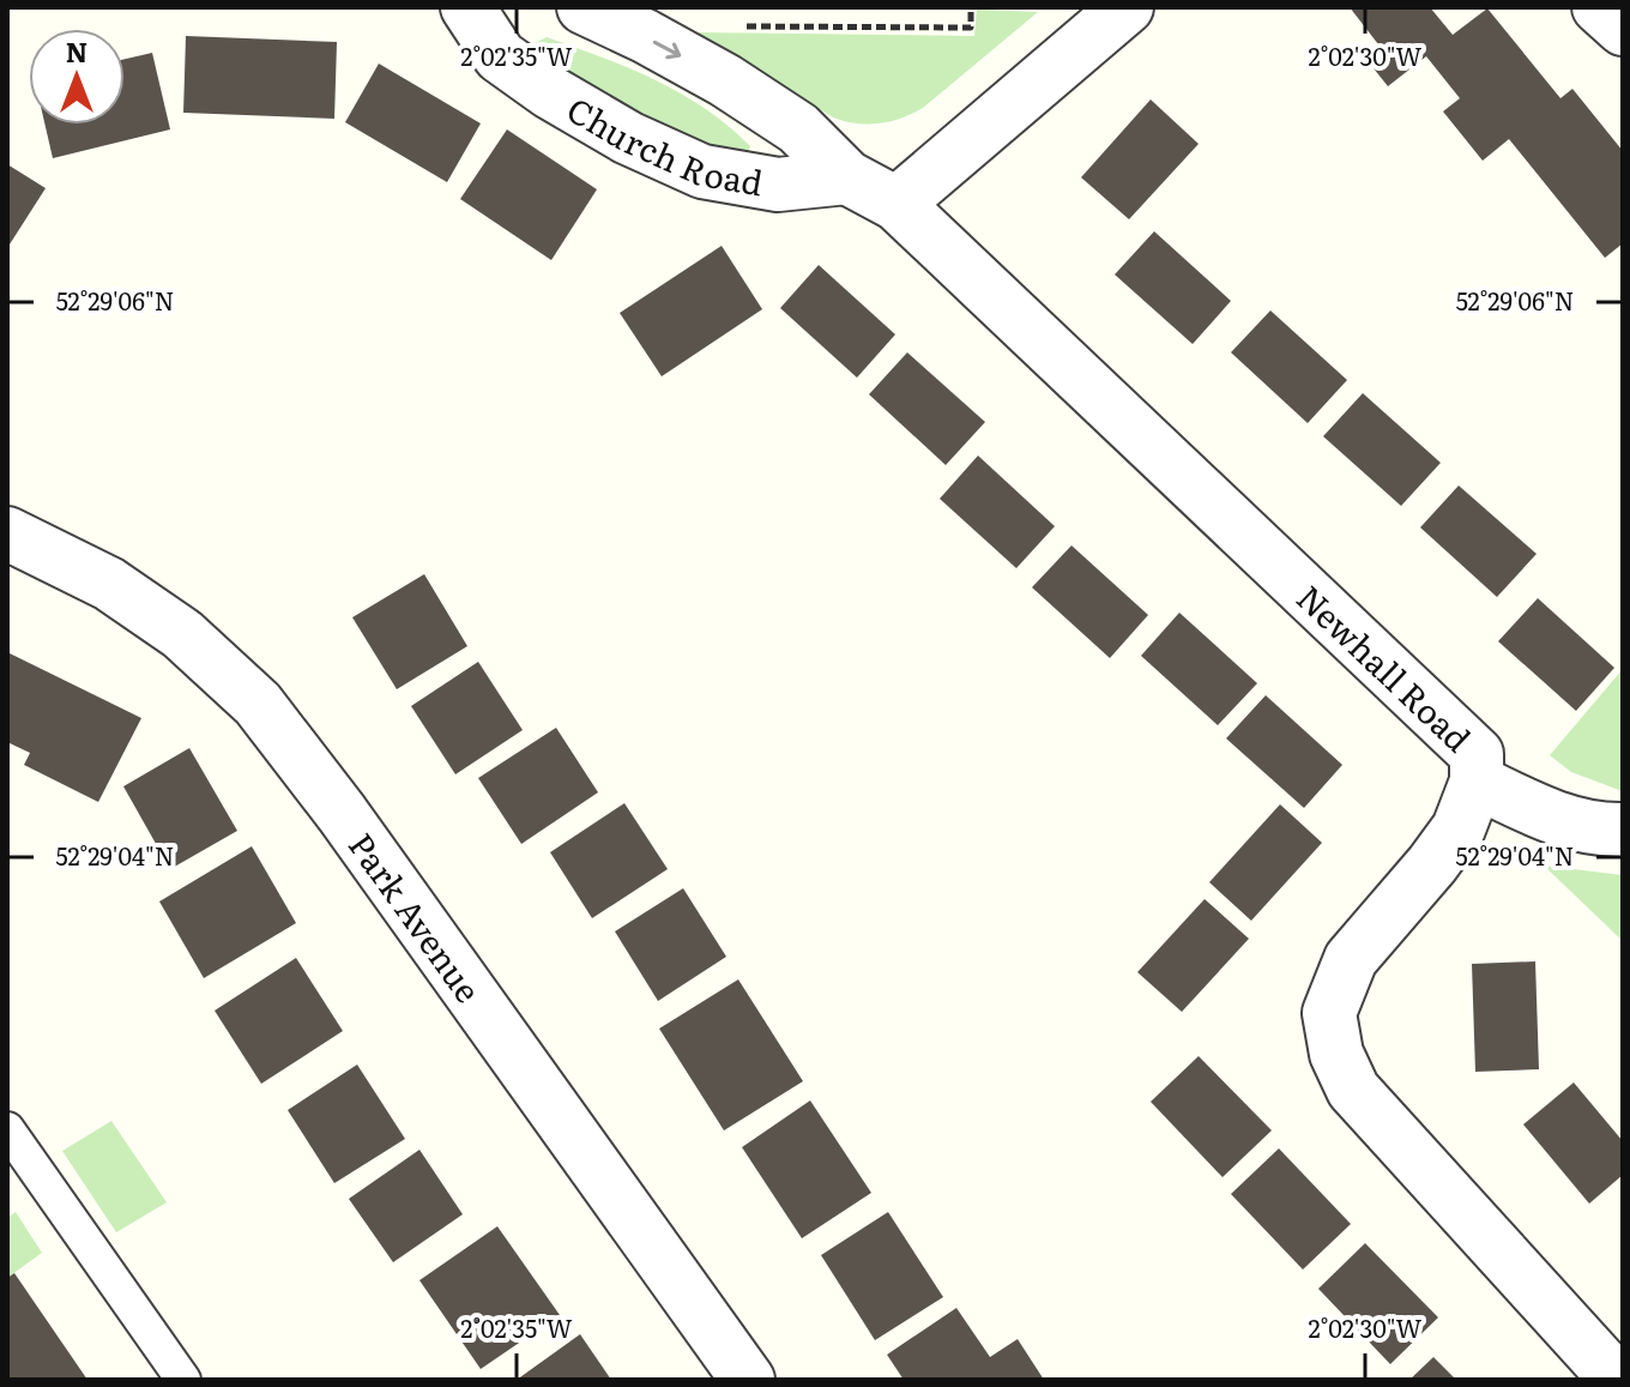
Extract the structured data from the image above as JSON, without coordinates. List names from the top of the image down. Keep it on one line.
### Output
{"streets":{"street":["Church Road","Newhall Road","Park Avenue"]},"crossings":[["Church Road","Newhall Road"]],"north":"top","coordinates":["2°02'35\"W","2°02'30\"W","52°29'06\"N","52°29'04\"N"]}
